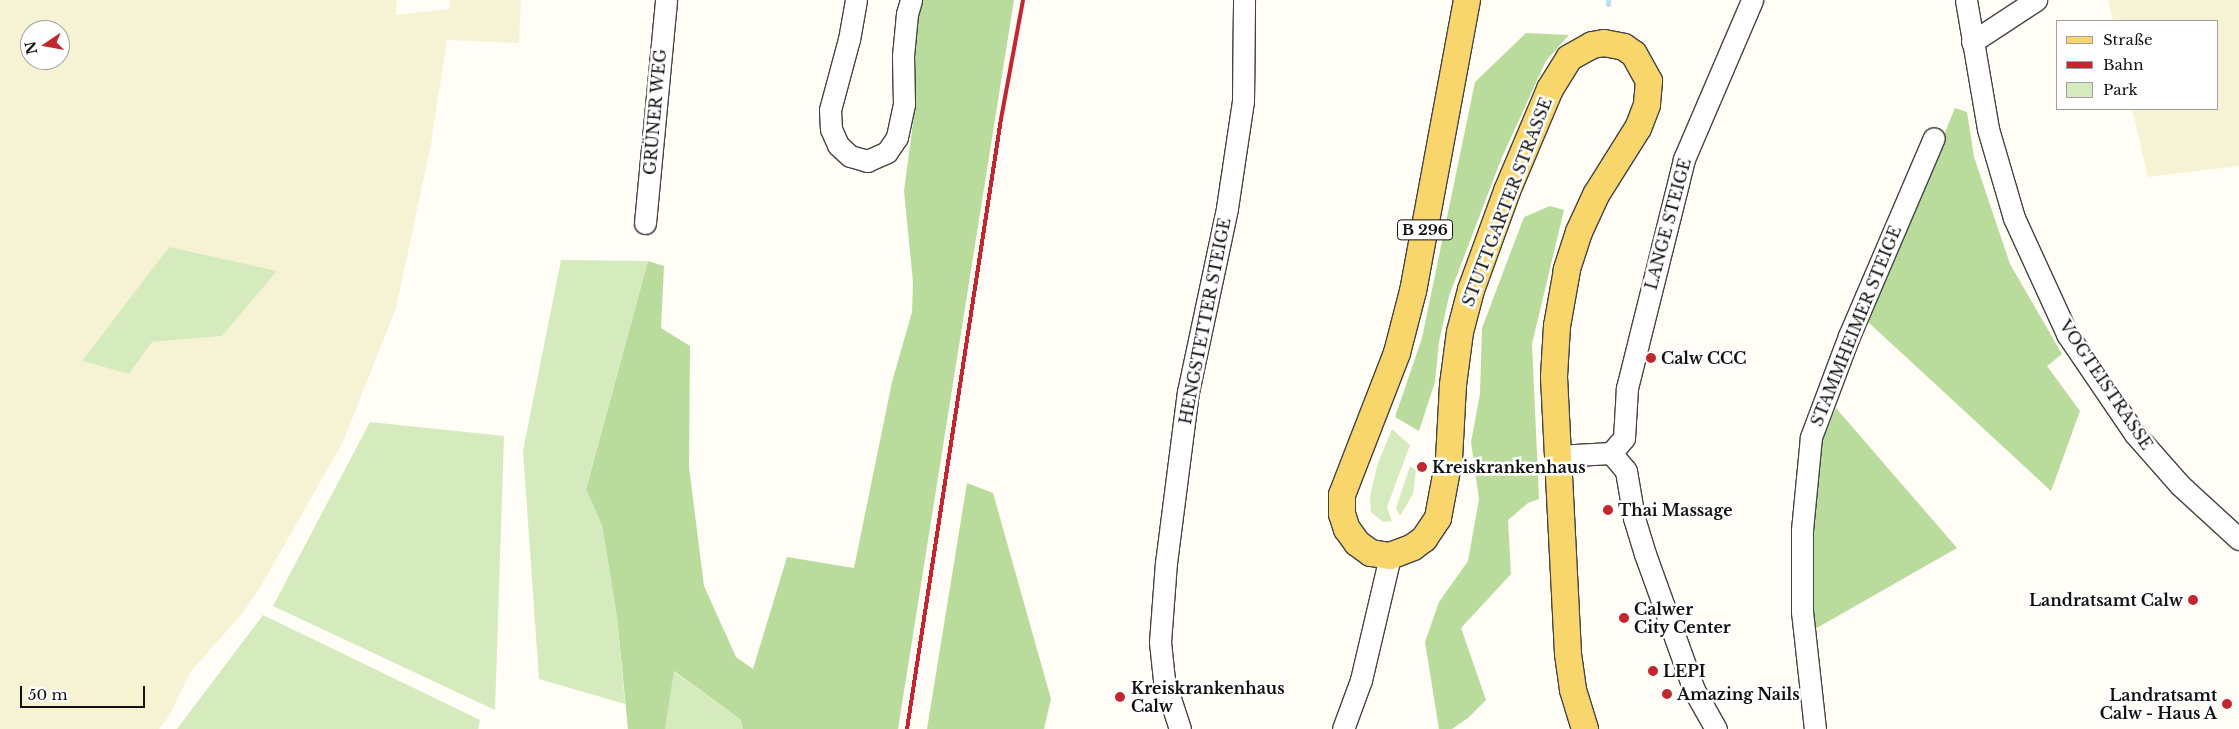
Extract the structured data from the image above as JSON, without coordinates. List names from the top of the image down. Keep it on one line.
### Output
{"streets":{"main road":["STUTTGARTER STRASSE","B 296"],"street":["GRÜNER WEG","LANGE STEIGE","HENGSTETTER STEIGE","STAMMHEIMER STEIGE","VOGTEISTRASSE"]},"crossings":[["STUTTGARTER STRASSE","B 296"]],"places":["Calw CCC","Kreiskrankenhaus","Thai Massage","Landratsamt Calw","Calwer City Center","LEPI","Amazing Nails","Kreiskrankenhaus Calw","Landratsamt Calw - Haus A"],"legend":["Straße","Bahn","Park"],"scale_bar":"50 m","north":"left"}
